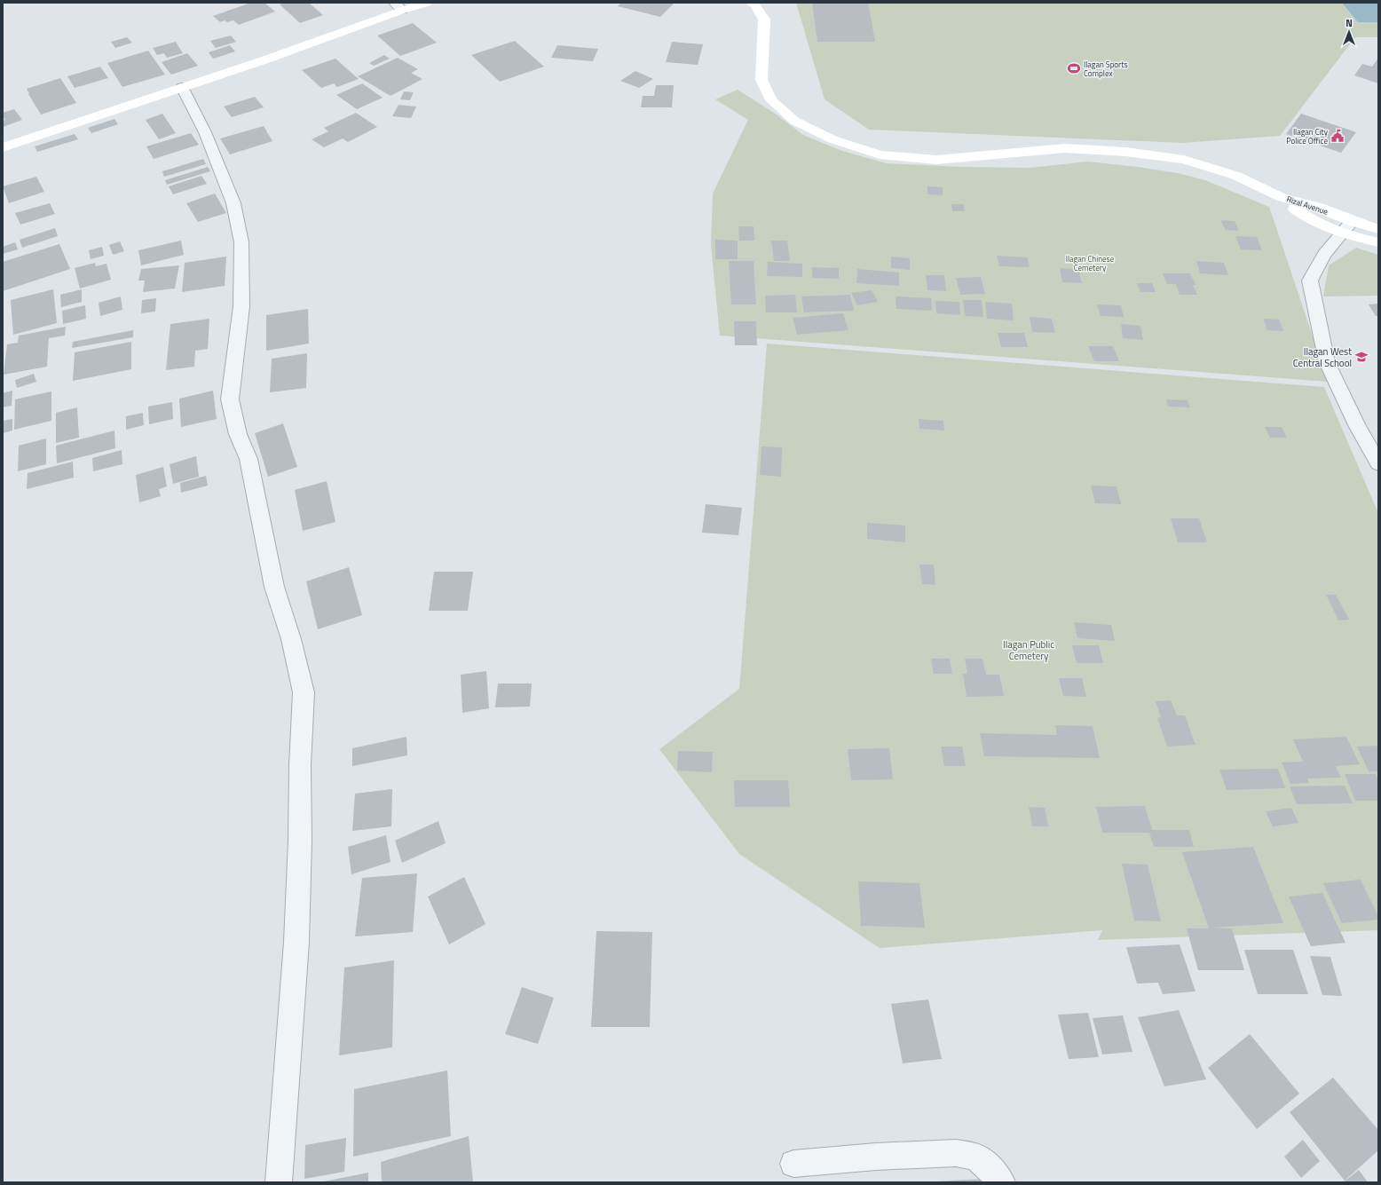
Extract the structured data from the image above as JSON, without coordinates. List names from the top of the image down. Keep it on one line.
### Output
{"streets":{"main road":["Rizal Avenue"]},"parks":["Ilagan Chinese Cemetery","Ilagan Public Cemetery"],"places":{"sports":["Ilagan Sports Complex"],"public building":["Ilagan City Police Office"],"school or university":["Ilagan West Central School"]},"north":"top"}
